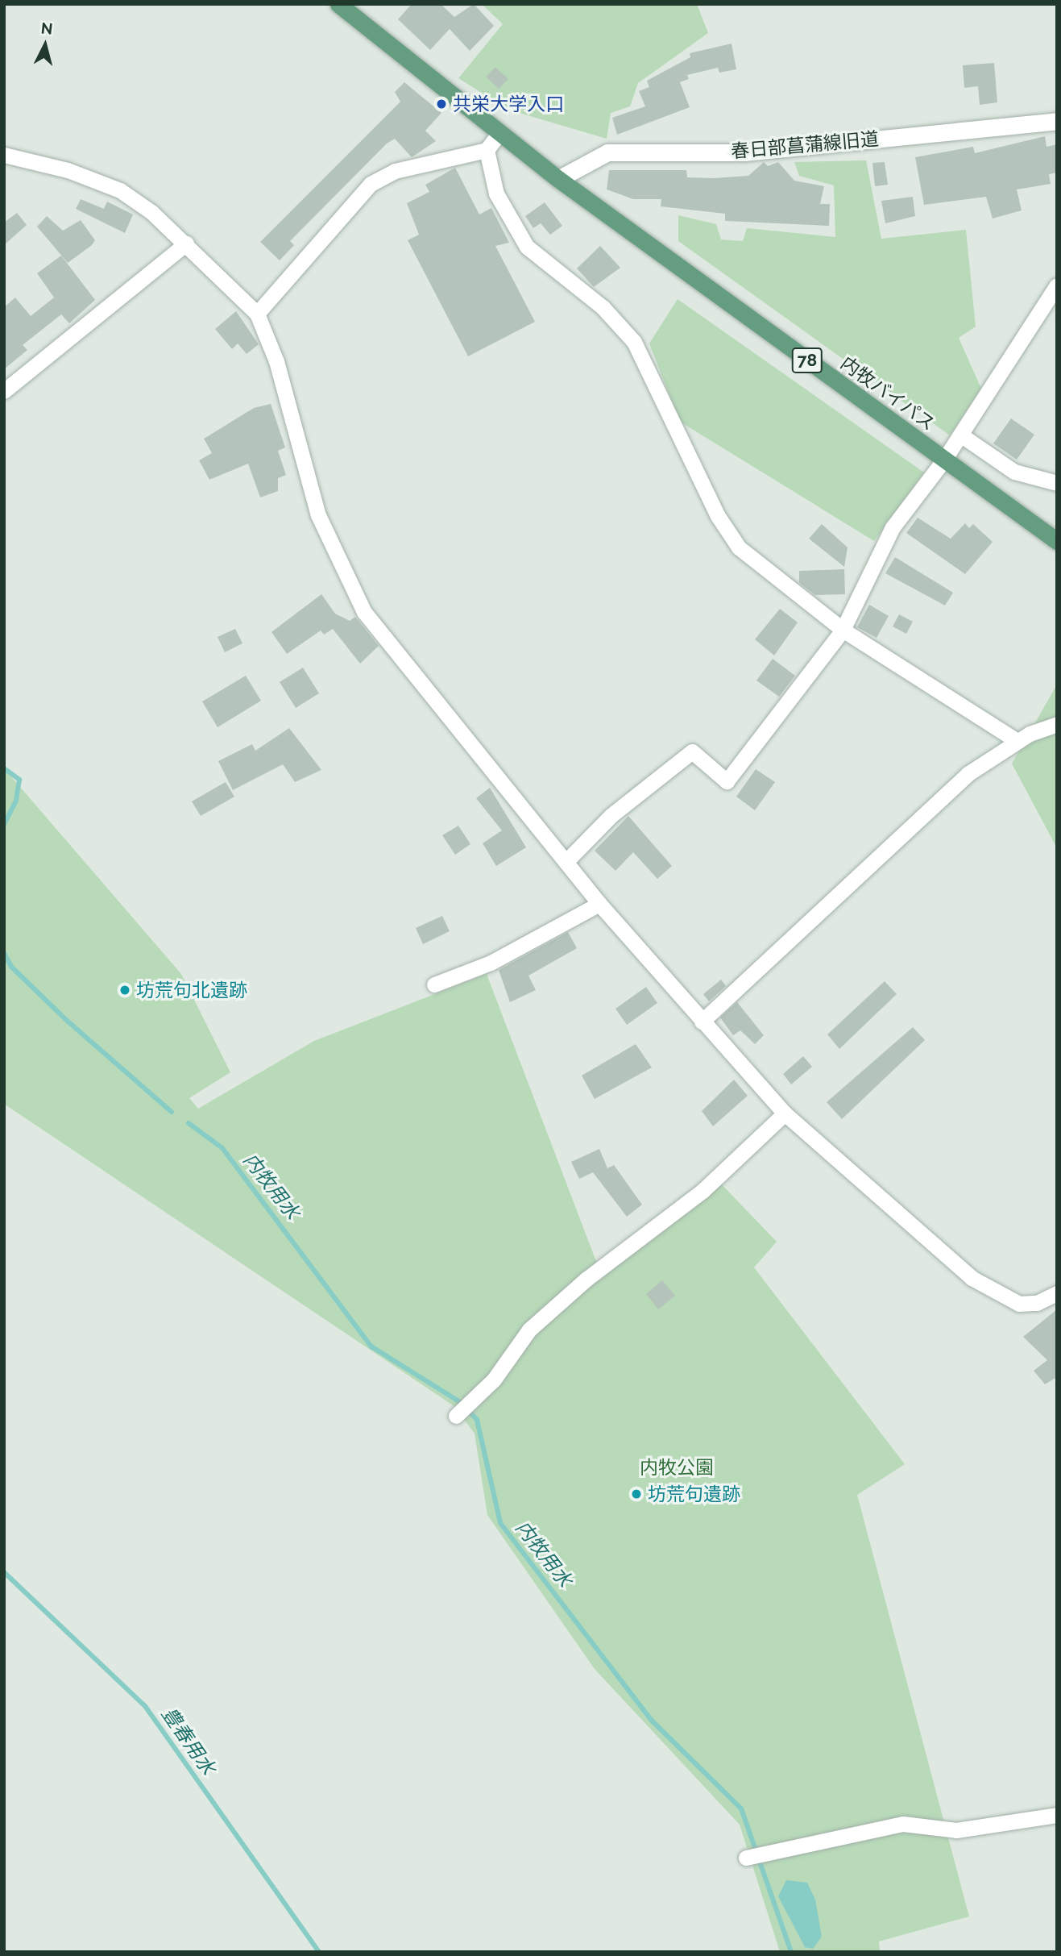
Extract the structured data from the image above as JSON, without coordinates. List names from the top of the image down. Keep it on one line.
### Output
{"streets":{"main road":["78","内牧バイパス"],"street":["春日部菖蒲線旧道"]},"crossings":[["春日部菖蒲線旧道","78"],["春日部菖蒲線旧道","内牧バイパス"],["78","内牧バイパス"]],"water":["内牧用水","豊春用水"],"parks":["内牧公園"],"places":["共栄大学入口","坊荒句北遺跡","坊荒句遺跡"],"north":"top"}
